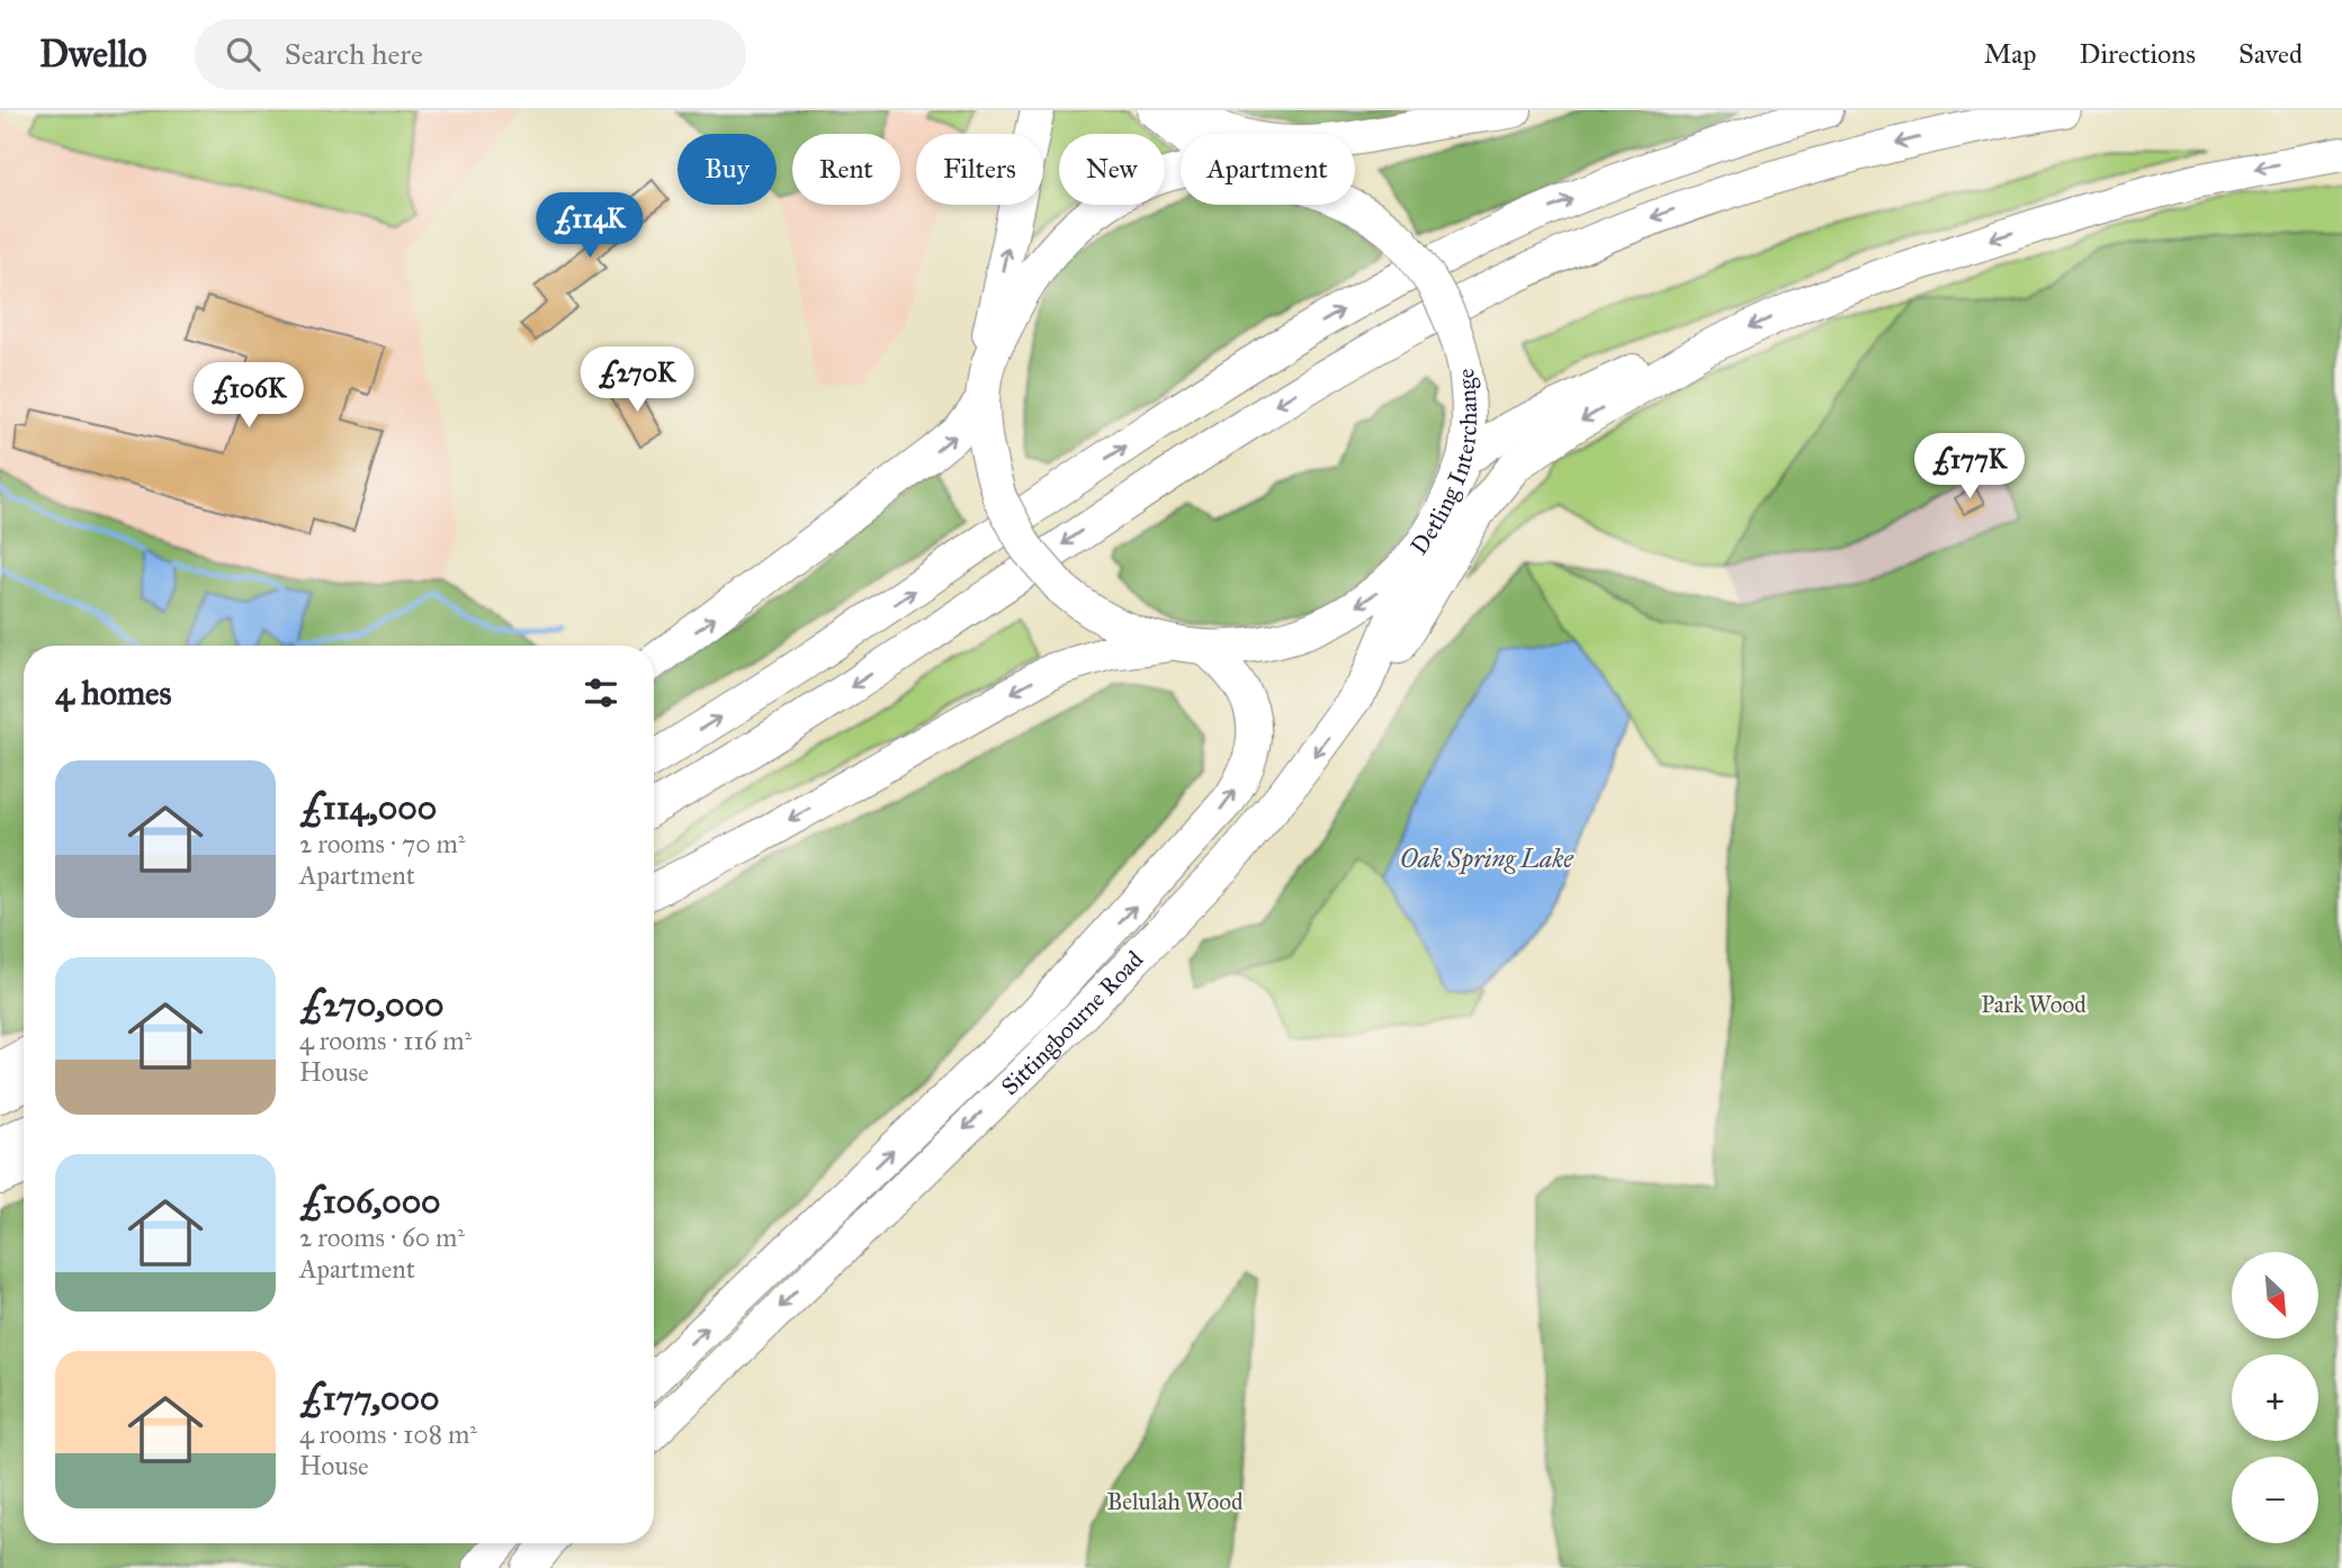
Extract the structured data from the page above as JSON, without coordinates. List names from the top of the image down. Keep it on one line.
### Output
{"streets":{"highway":["Detling Interchange","Sittingbourne Road"]},"crossings":[["Detling Interchange","Sittingbourne Road"]],"water":["Oak Spring Lake"],"parks":["Park Wood","Belulah Wood"],"north":"bottom right","page":{"header":"Dwello","search":"Search here","nav":["Map","Directions","Saved"],"chip":["Buy","Rent","Filters","New","Apartment"],"price":["£114K","£270K","£106K","£177K"],"heading":"4 homes","list":[{"name":"£114,000","note":"2 rooms · 70 m² · Apartment"},{"name":"£270,000","note":"4 rooms · 116 m² · House"},{"name":"£106,000","note":"2 rooms · 60 m² · Apartment"},{"name":"£177,000","note":"4 rooms · 108 m² · House"}],"map_buttons":["+","−"]}}
